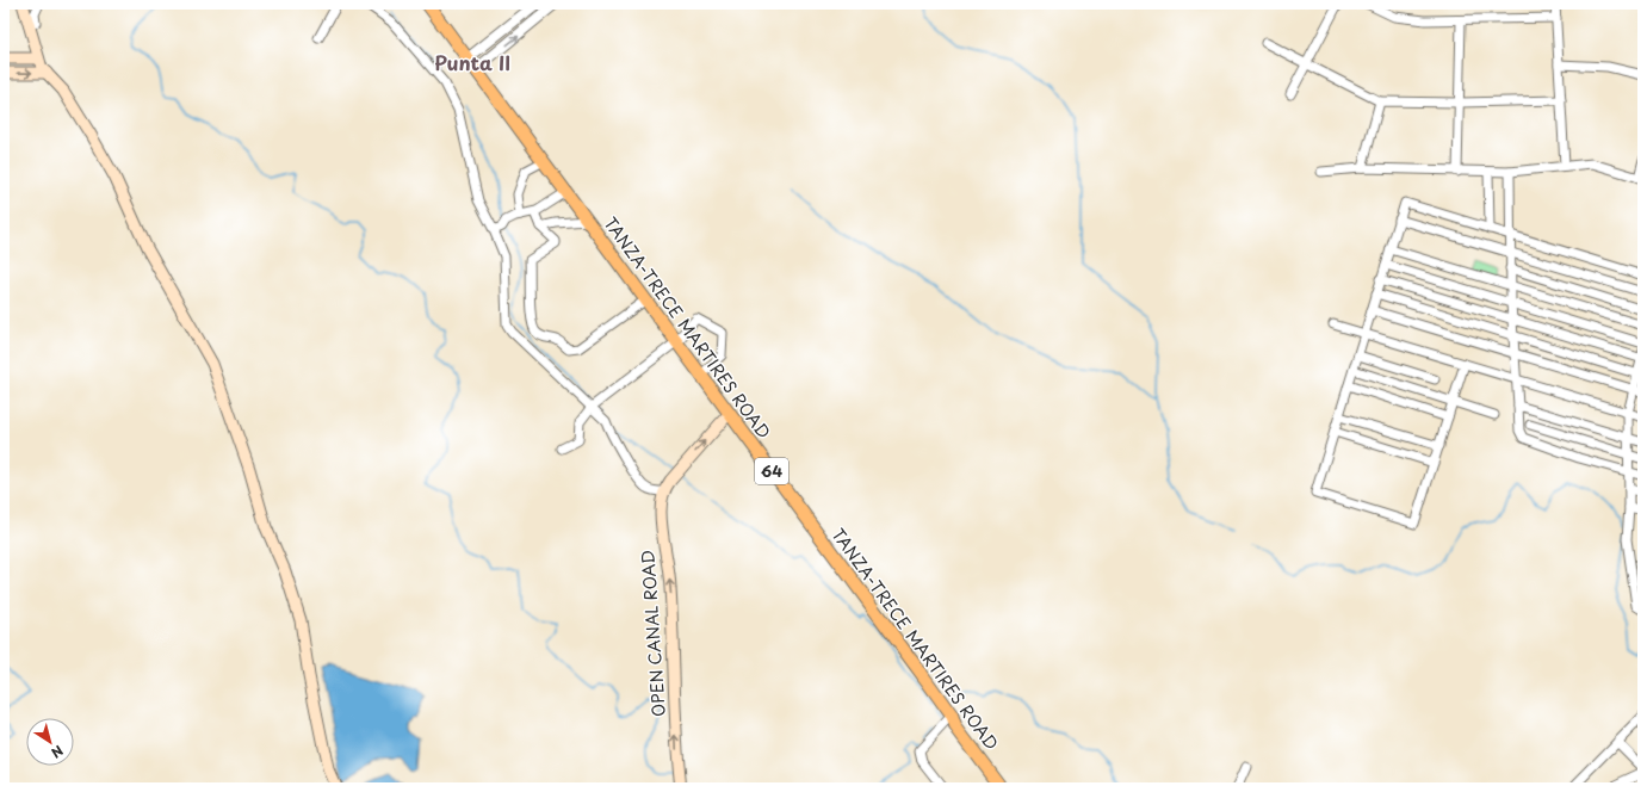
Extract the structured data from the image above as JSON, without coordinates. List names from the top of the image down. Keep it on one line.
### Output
{"streets":{"main road":["TANZA-TRECE MARTIRES ROAD","64","OPEN CANAL ROAD"]},"crossings":[["TANZA-TRECE MARTIRES ROAD","OPEN CANAL ROAD"]],"one_way":["OPEN CANAL ROAD"],"districts":["Punta II"],"north":"bottom right"}
